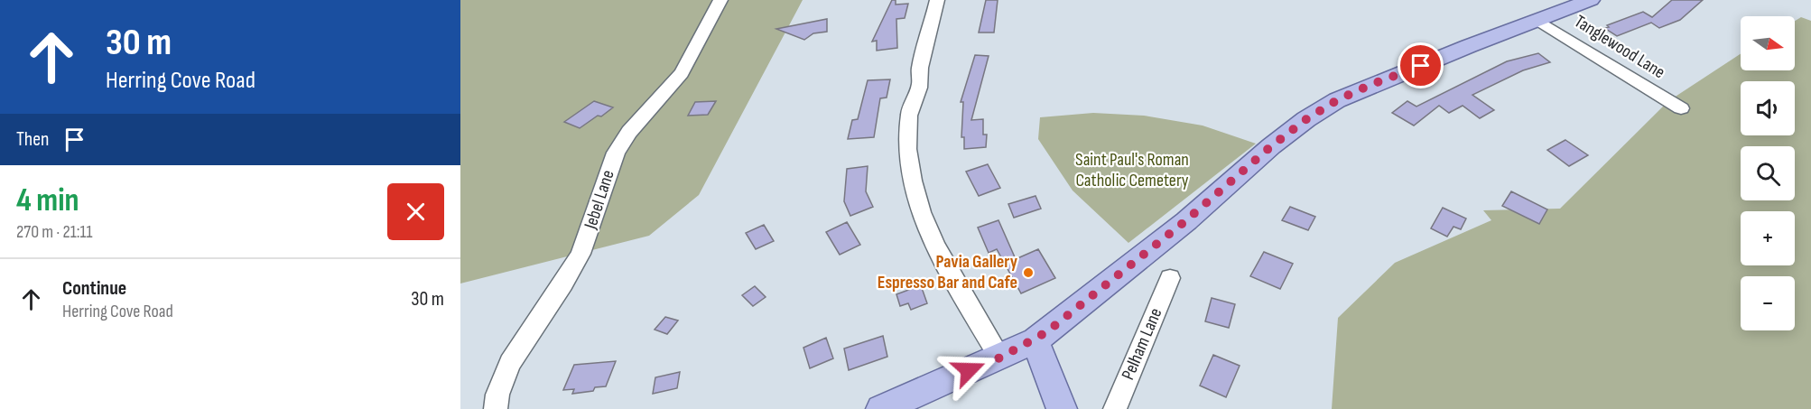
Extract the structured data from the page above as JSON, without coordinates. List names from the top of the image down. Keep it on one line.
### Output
{"streets":{"street":["Tanglewood Lane","Jebel Lane","Pelham Lane"]},"parks":["Saint Paul's Roman Catholic Cemetery"],"places":["Pavia Gallery Espresso Bar and Cafe"],"north":"right","page":{"turn":["30 m","Herring Cove Road"],"map_buttons":["+","−"],"then":"Then","heading":["4 min","270 m · 21:11"],"list":[{"name":"Continue","note":"Herring Cove Road","value":"30 m"}]}}
